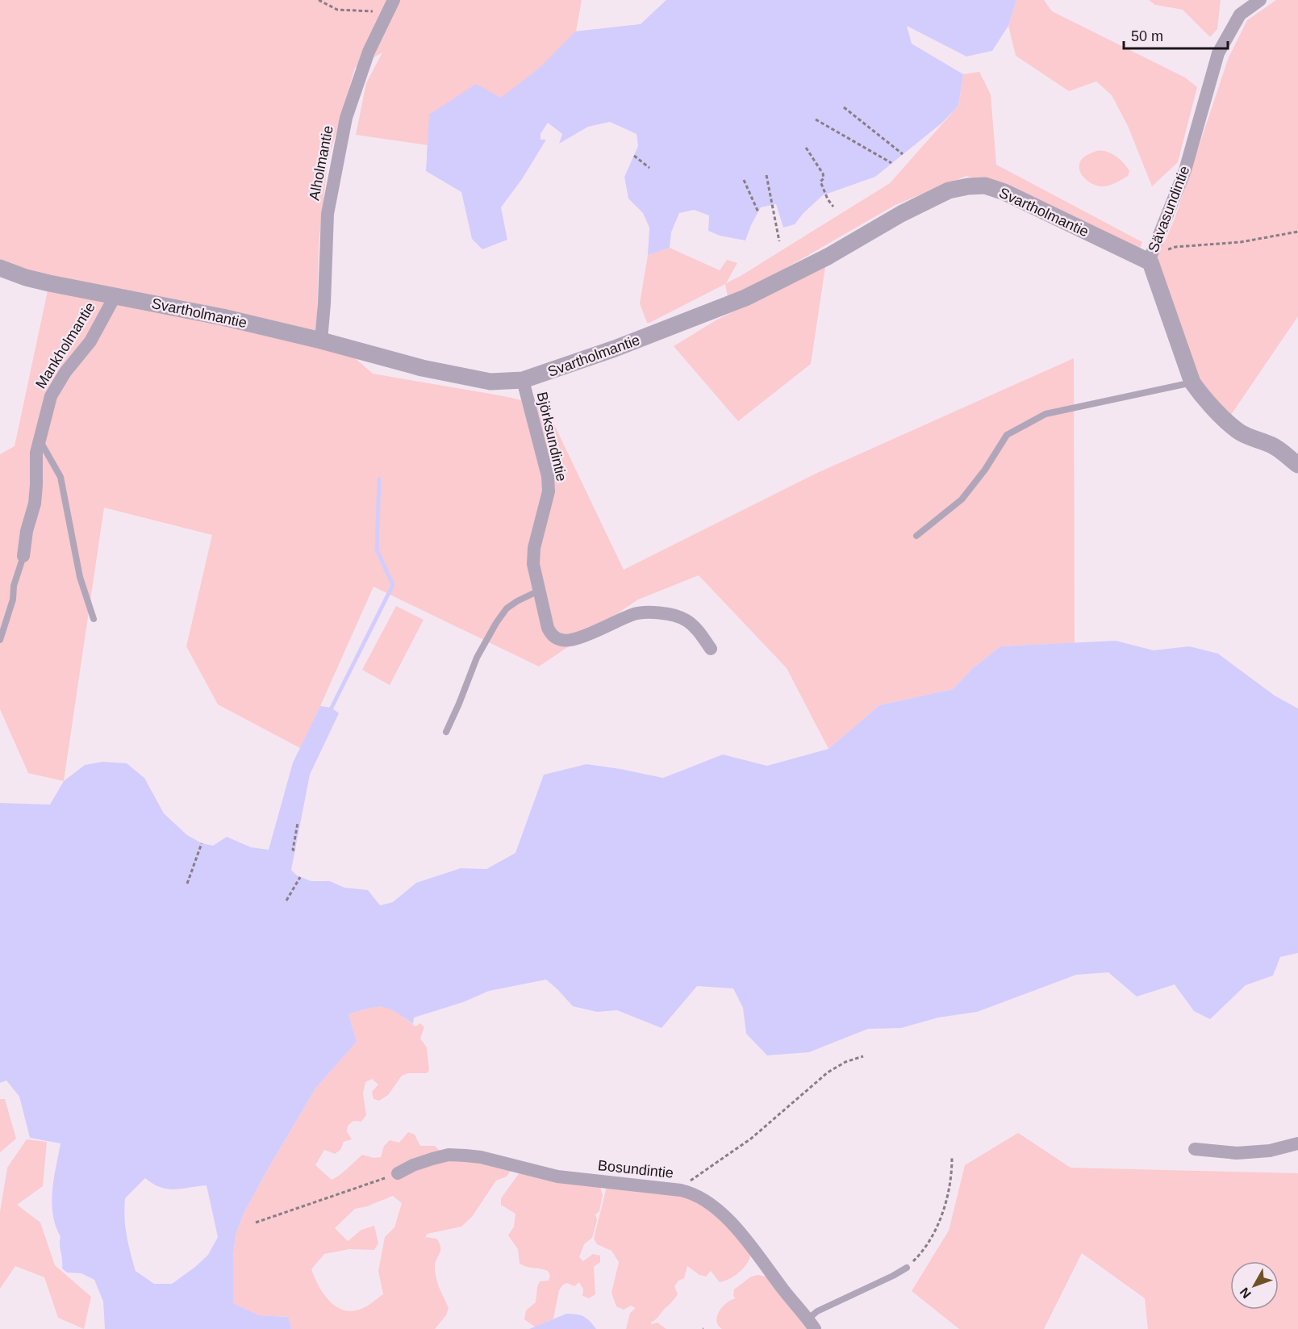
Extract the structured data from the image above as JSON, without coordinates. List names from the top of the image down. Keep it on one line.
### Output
{"streets":{"street":["Alholmantie","Sävasundintie","Svartholmantie","Mankholmantie","Björksundintie","Bosundintie"]},"crossings":[["Alholmantie","Svartholmantie"],["Sävasundintie","Svartholmantie"],["Svartholmantie","Mankholmantie"],["Svartholmantie","Björksundintie"]],"scale_bar":"50 m","north":"bottom left"}
